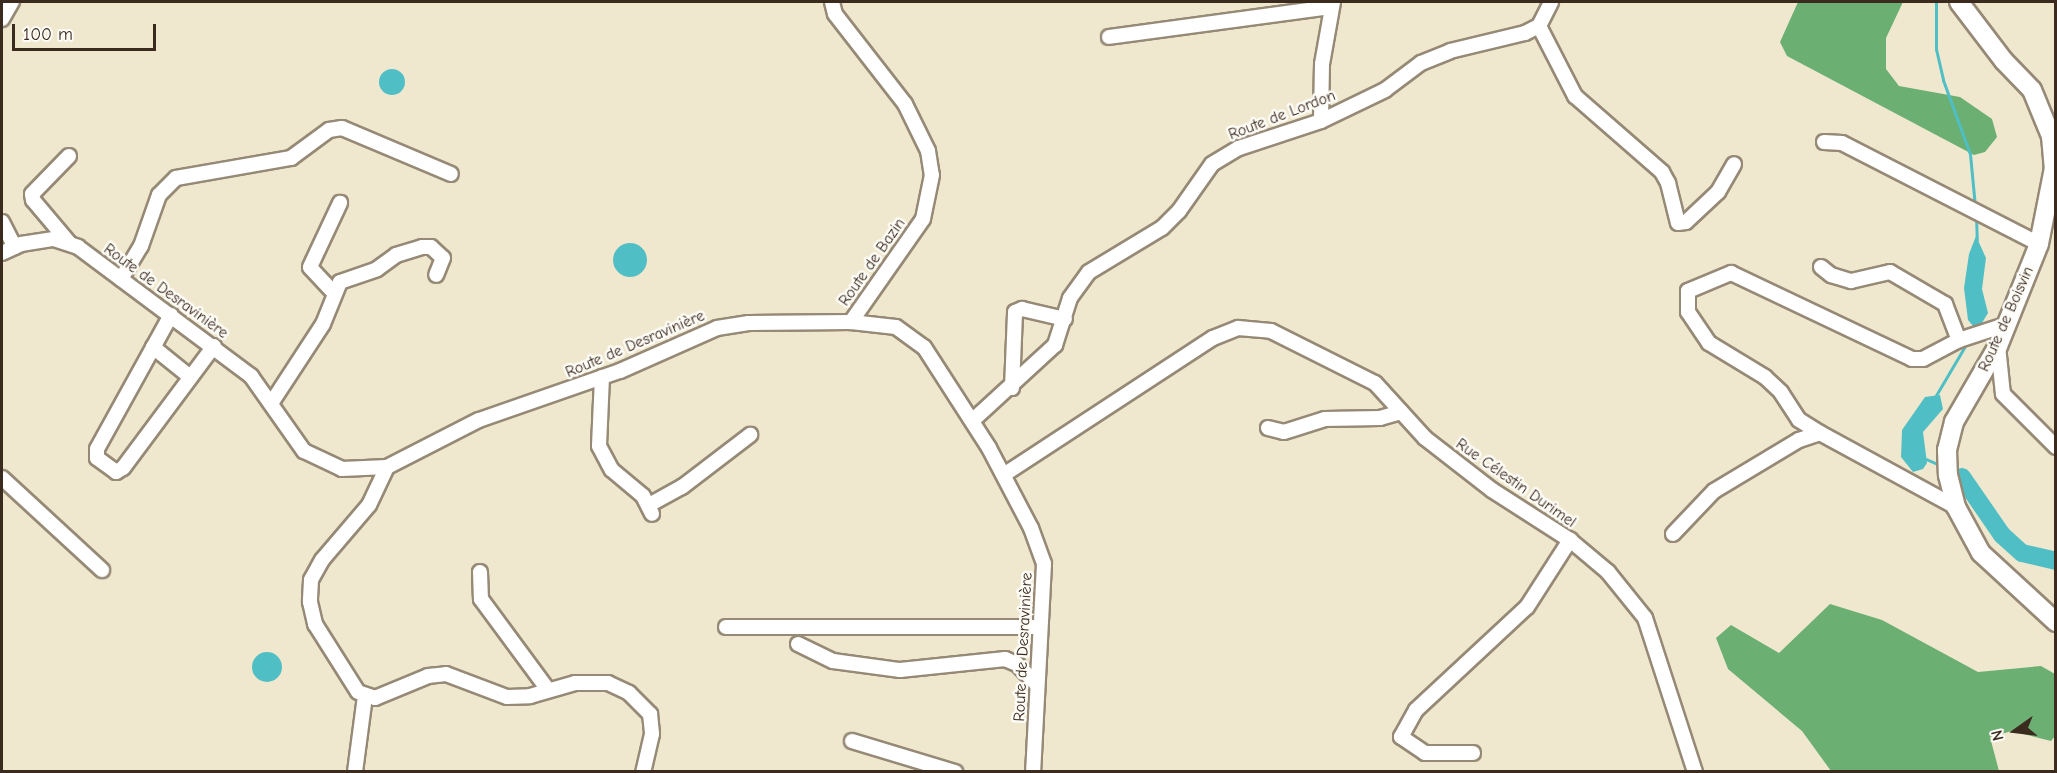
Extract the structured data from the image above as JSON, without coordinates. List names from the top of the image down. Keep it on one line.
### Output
{"streets":{"main road":["Route de Boisvin"],"street":["Route de Lordon","Route de Bazin","Route de Desravinière","Rue Célestin Durimel"]},"crossings":[["Route de Lordon","Route de Desravinière"],["Route de Bazin","Route de Desravinière"],["Route de Desravinière","Rue Célestin Durimel"]],"scale_bar":"100 m","north":"left"}
